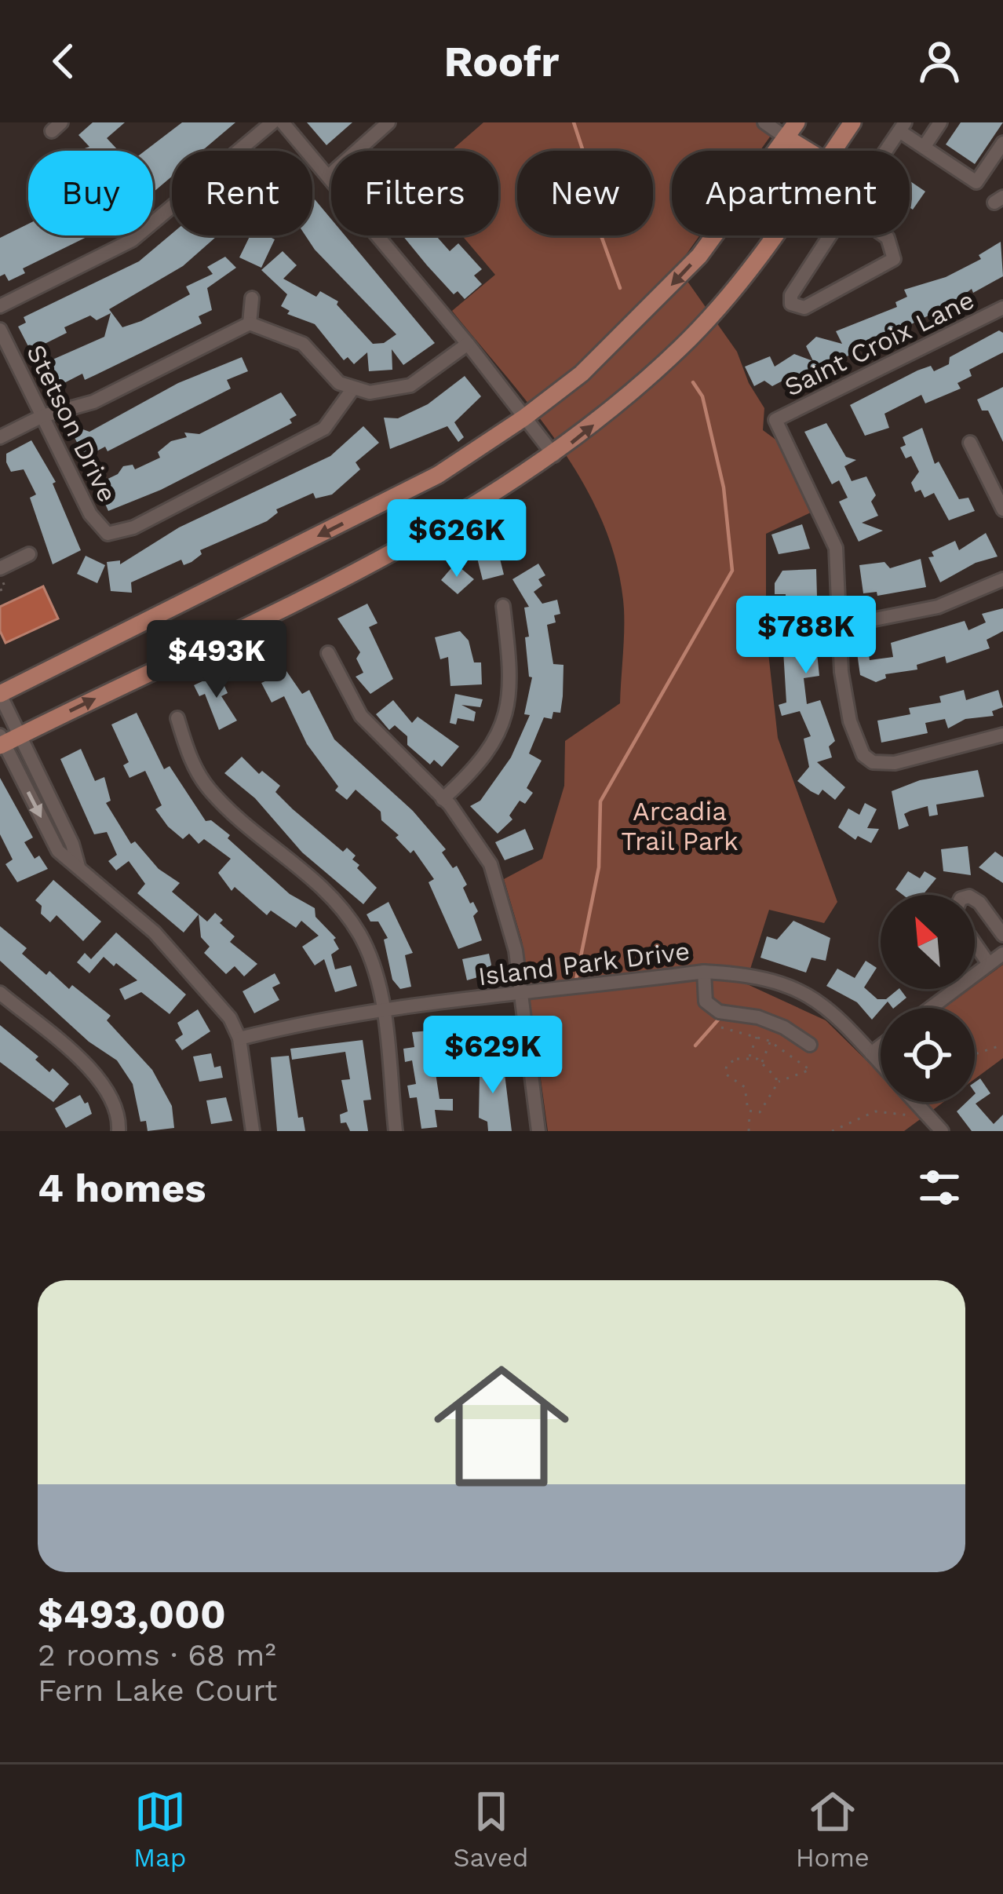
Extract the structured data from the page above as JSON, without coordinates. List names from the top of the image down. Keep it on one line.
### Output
{"streets":{"street":["Saint Croix Lane","Stetson Drive","Island Park Drive"]},"parks":["Arcadia Trail Park"],"north":"top left","page":{"header":"Roofr","chip":["Buy","Rent","Filters","New","Apartment"],"price":["$626K","$788K","$493K","$629K"],"heading":"4 homes","list":[{"name":"$493,000","note":"2 rooms · 68 m² · Fern Lake Court"}],"tabs":["Map","Saved","Home"]}}
